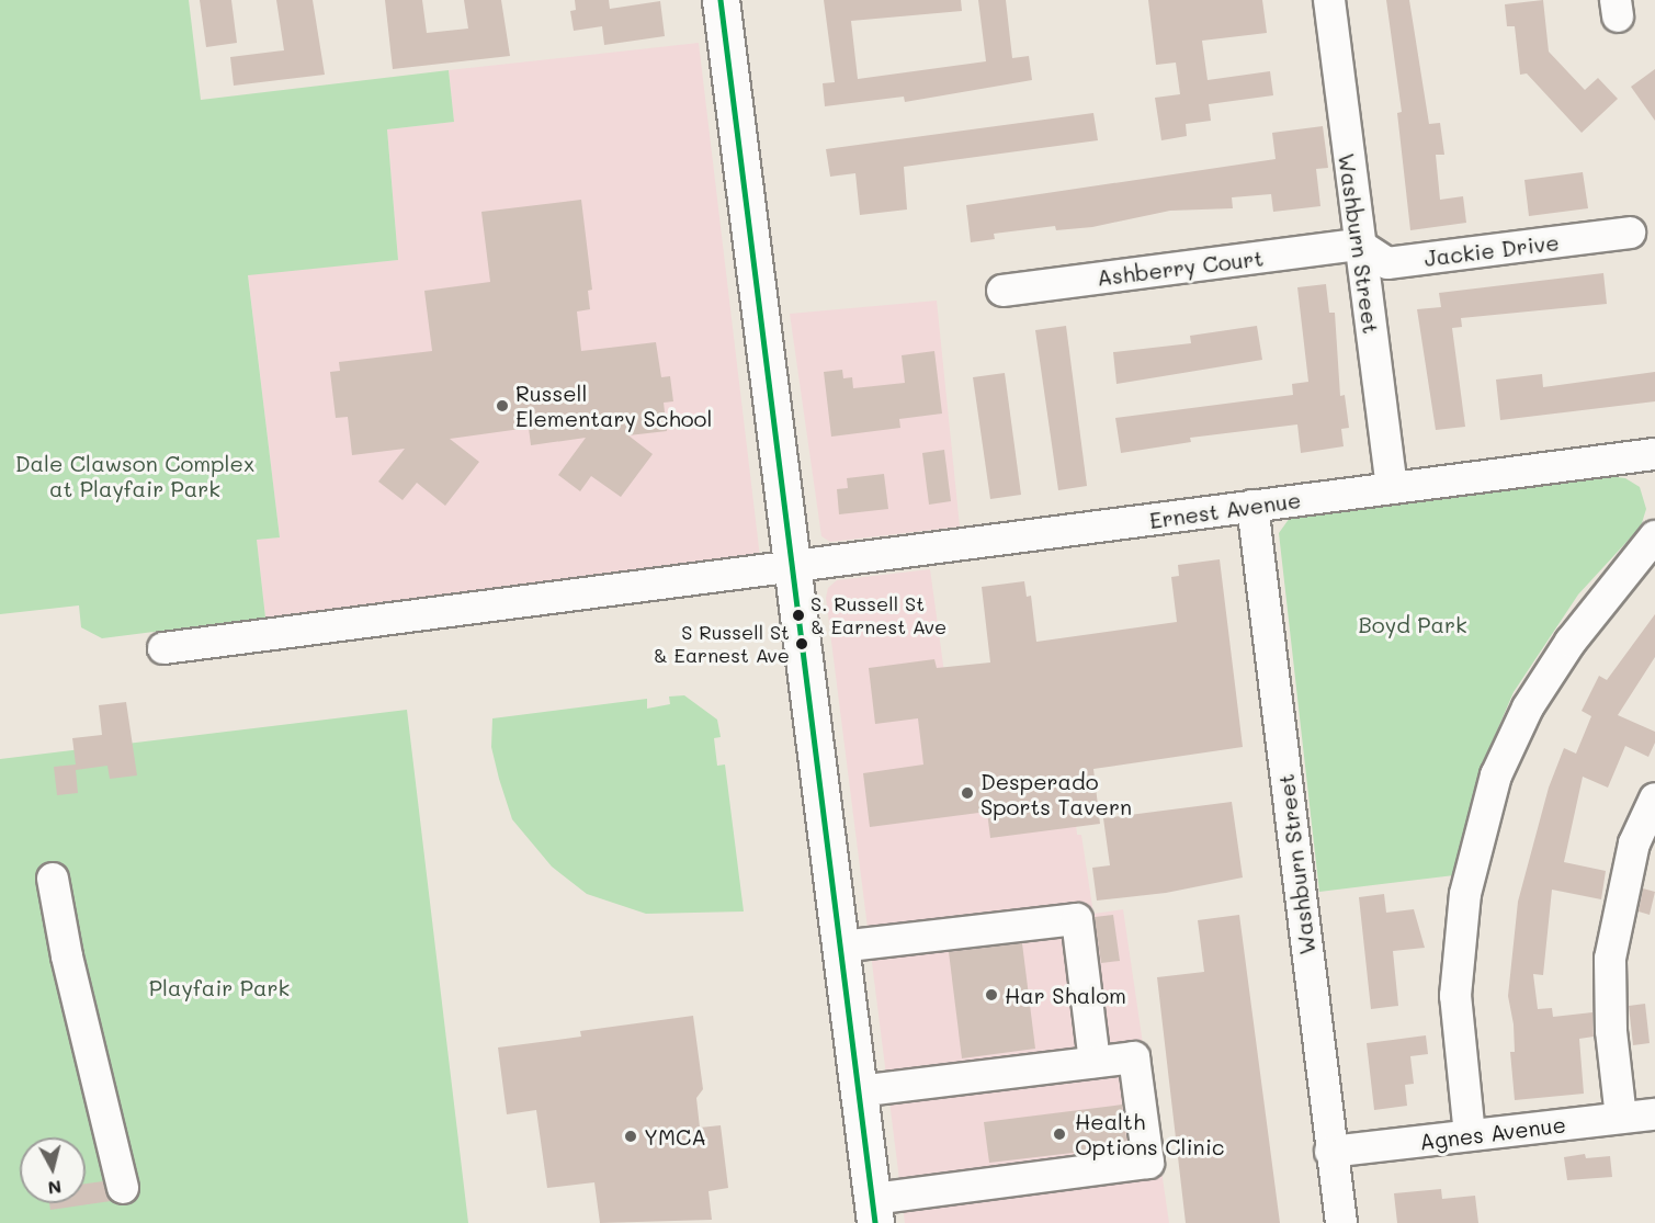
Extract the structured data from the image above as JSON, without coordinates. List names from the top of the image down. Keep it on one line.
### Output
{"streets":{"street":["Washburn Street","Jackie Drive","Ashberry Court","Ernest Avenue","Agnes Avenue"]},"crossings":[["Washburn Street","Jackie Drive"],["Washburn Street","Ashberry Court"],["Washburn Street","Ernest Avenue"],["Washburn Street","Agnes Avenue"],["Jackie Drive","Ashberry Court"]],"parks":["Dale Clawson Complex at Playfair Park","Boyd Park","Playfair Park"],"places":["Russell Elementary School","S. Russell St & Earnest Ave","S Russell St & Earnest Ave","Desperado Sports Tavern","Har Shalom","Health Options Clinic","YMCA"],"north":"bottom"}
